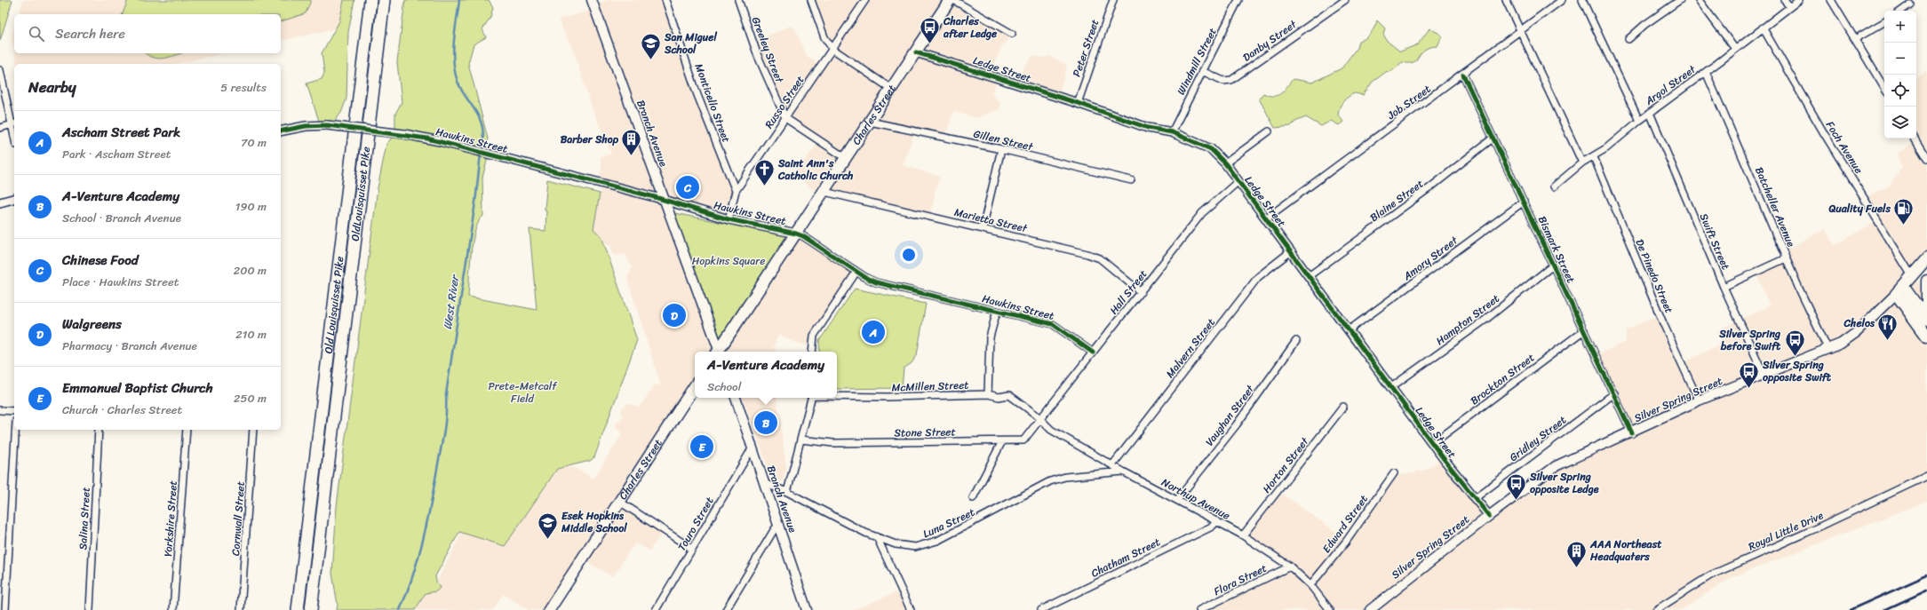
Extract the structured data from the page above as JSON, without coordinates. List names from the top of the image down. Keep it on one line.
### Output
{"streets":{"highway":["OldLouisquisset Pike","Old Louisquisset Pike"],"main road":["Charles Street","Branch Avenue","Silver Spring Street"],"street":["Danby Street","Peter Street","Greeley Street","Windmill Street","Ledge Street","Argol Street","Russo Street","Job Street","Monticello Street","Hawkins Street","Gillen Street","Foch Avenue","Blaine Street","Batcheller Avenue","Marietta Street","Swift Street","Bismark Street","Amory Street","De Pinedo Street","Hall Street","Hampton Street","Malvern Street","Brockton Street","McMillen Street","Vaughan Street","Stone Street","Gridley Street","Horton Street","Northup Avenue","Salina Street","Yorkshire Street","Cornwall Street","Luna Street","Touro Street","Edward Street","Royal Little Drive","Chatham Street","Flora Street"]},"crossings":[["Danby Street","Windmill Street"],["Peter Street","Ledge Street"],["Greeley Street","Russo Street"],["Windmill Street","Ledge Street"],["Ledge Street","Job Street"],["Ledge Street","Charles Street"],["Ledge Street","Blaine Street"],["Ledge Street","Amory Street"],["Ledge Street","Hall Street"],["Ledge Street","Hampton Street"],["Ledge Street","Malvern Street"],["Ledge Street","Brockton Street"],["Ledge Street","Silver Spring Street"],["Ledge Street","Gridley Street"],["Argol Street","Foch Avenue"],["Argol Street","Batcheller Avenue"],["Argol Street","Swift Street"],["Argol Street","De Pinedo Street"],["Russo Street","Monticello Street"],["Russo Street","Hawkins Street"],["Job Street","Bismark Street"],["Charles Street","Hawkins Street"],["Charles Street","Gillen Street"],["Charles Street","Marietta Street"],["Branch Avenue","Hawkins Street"],["Branch Avenue","Luna Street"],["Branch Avenue","Touro Street"],["Hawkins Street","Hall Street"],["OldLouisquisset Pike","Old Louisquisset Pike"],["Blaine Street","Bismark Street"],["Batcheller Avenue","Silver Spring Street"],["Marietta Street","Hall Street"],["Swift Street","Silver Spring Street"],["Bismark Street","Amory Street"],["Bismark Street","Hampton Street"],["Bismark Street","Brockton Street"],["Bismark Street","Silver Spring Street"],["Bismark Street","Gridley Street"],["De Pinedo Street","Silver Spring Street"],["Hall Street","McMillen Street"],["Hall Street","Stone Street"],["Hall Street","Northup Avenue"],["Malvern Street","Northup Avenue"],["McMillen Street","Stone Street"],["McMillen Street","Northup Avenue"],["Vaughan Street","Northup Avenue"],["Stone Street","Northup Avenue"],["Horton Street","Northup Avenue"],["Northup Avenue","Luna Street"],["Northup Avenue","Edward Street"],["Northup Avenue","Chatham Street"],["Northup Avenue","Flora Street"]],"water":["West River"],"parks":["Hopkins Square","Prete-Metcalf Field"],"places":{"bus stop":["Charles after Ledge","Silver Spring before Swift","Silver Spring opposite Swift","Silver Spring opposite Ledge"],"school or university":["San Miguel School","Esek Hopkins Middle School"],"building":["Barber Shop","AAA Northeast Headquaters"],"church":["Saint Ann's Catholic Church"],"fuel station":["Quality Fuels"],"restaurant":["Chelos"]},"page":{"map_buttons":["+","−"],"search":"Search here","heading":["Nearby","5 results"],"list":[{"mark":"A","name":"Ascham Street Park","note":"Park · Ascham Street","value":"70 m"},{"mark":"B","name":"A-Venture Academy","note":"School · Branch Avenue","value":"190 m"},{"mark":"C","name":"Chinese Food","note":"Place · Hawkins Street","value":"200 m"},{"mark":"D","name":"Walgreens","note":"Pharmacy · Branch Avenue","value":"210 m"},{"mark":"E","name":"Emmanuel Baptist Church","note":"Church · Charles Street","value":"250 m"}],"pins":["C","D","A","B","E"],"popup":["A-Venture Academy","School"]}}
